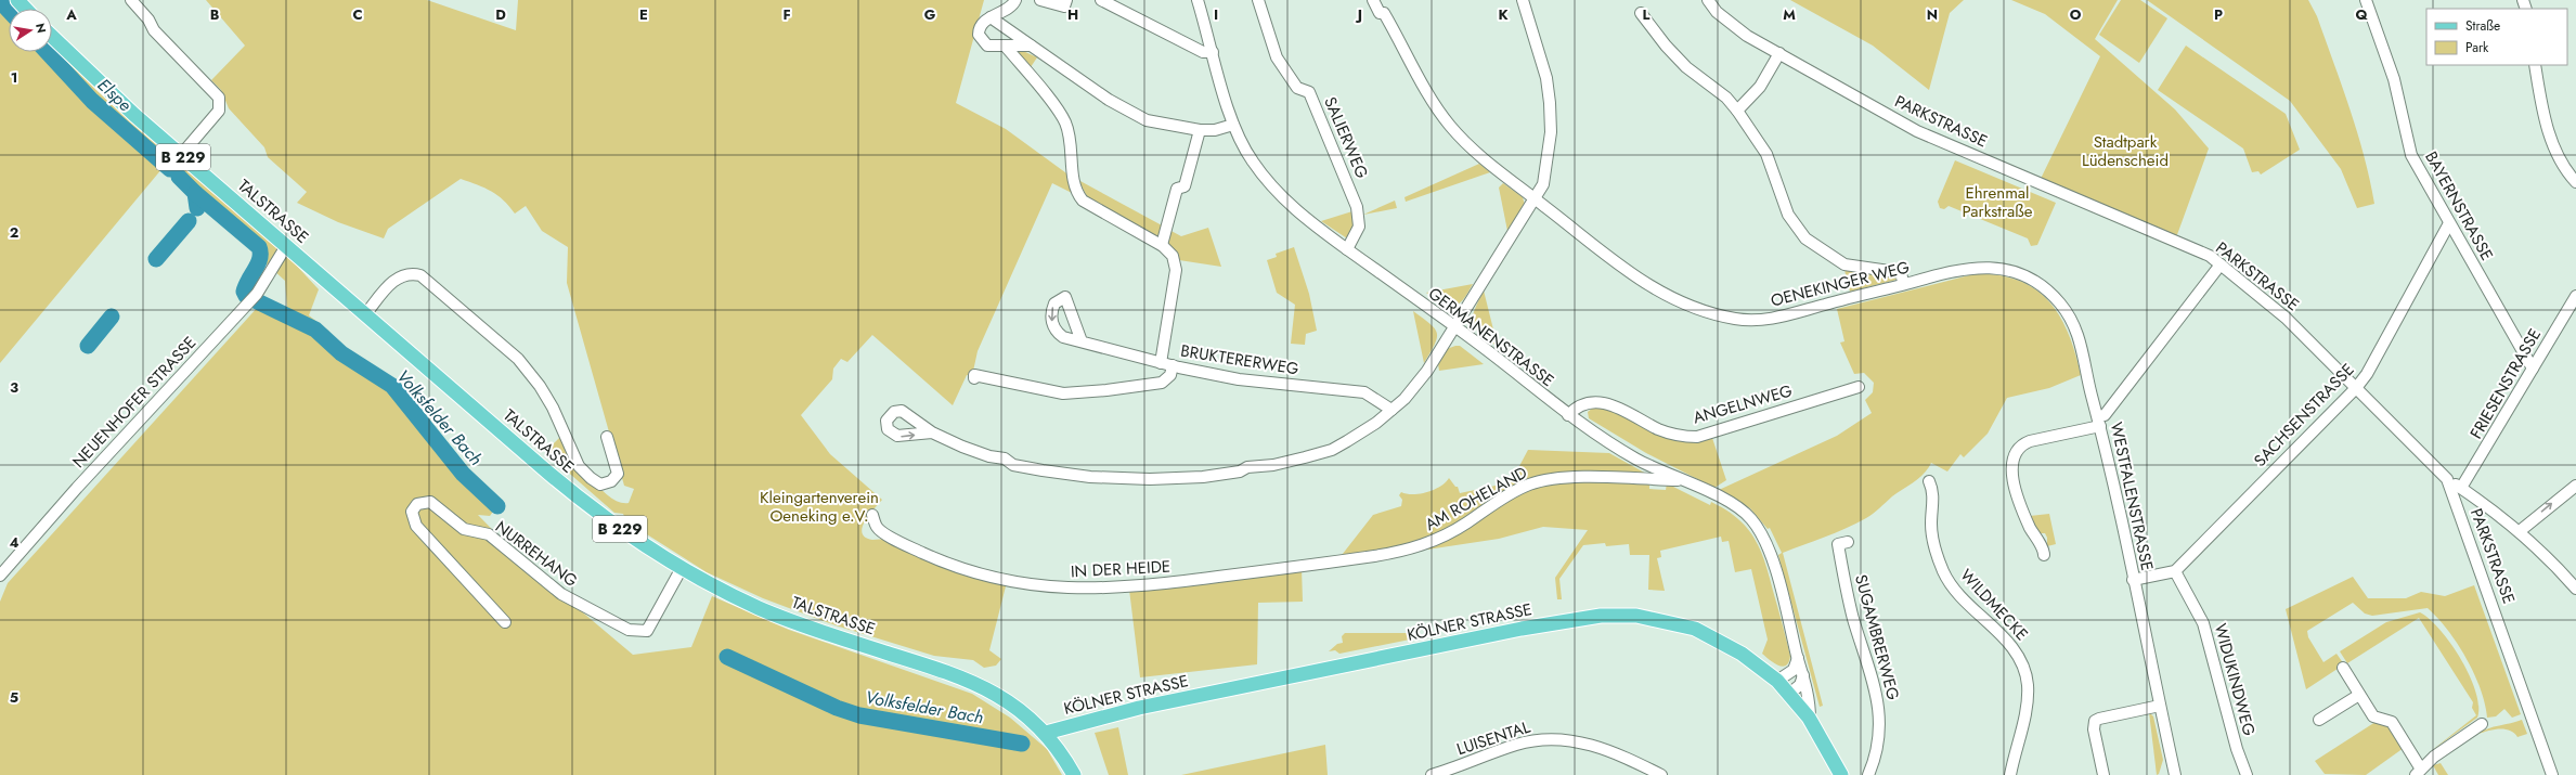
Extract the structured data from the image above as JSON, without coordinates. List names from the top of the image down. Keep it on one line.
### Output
{"streets":{"main road":["B 229","TALSTRASSE","KÖLNER STRASSE"],"street":["PARKSTRASSE","SALIERWEG","BAYERNSTRASSE","OENEKINGER WEG","GERMANENSTRASSE","BRUKTERERWEG","FRIESENSTRASSE","NEUENHOFER STRASSE","ANGELNWEG","SACHSENSTRASSE","WESTFALENSTRASSE","AM ROHELAND","NURREHANG","IN DER HEIDE","WILDMECKE","SUGAMBRERWEG","WIDUKINDWEG","LUISENTAL"]},"crossings":[["PARKSTRASSE","SACHSENSTRASSE"],["PARKSTRASSE","WESTFALENSTRASSE"],["SALIERWEG","GERMANENSTRASSE"],["BAYERNSTRASSE","FRIESENSTRASSE"],["BAYERNSTRASSE","SACHSENSTRASSE"],["TALSTRASSE","NEUENHOFER STRASSE"],["TALSTRASSE","NURREHANG"],["TALSTRASSE","KÖLNER STRASSE"],["OENEKINGER WEG","WESTFALENSTRASSE"],["GERMANENSTRASSE","ANGELNWEG"],["GERMANENSTRASSE","AM ROHELAND"],["GERMANENSTRASSE","KÖLNER STRASSE"],["SACHSENSTRASSE","WIDUKINDWEG"],["AM ROHELAND","IN DER HEIDE"]],"water":["Elspe","Volksfelder Bach"],"parks":["Stadtpark Lüdenscheid","Ehrenmal Parkstraße","Kleingartenverein Oeneking e.V."],"legend":["Straße","Park"],"north":"right","grid":{"columns":["A","B","C","D","E","F","G","H","I","J","K","L","M","N","O","P","Q"],"rows":["1","2","3","4","5"]}}
